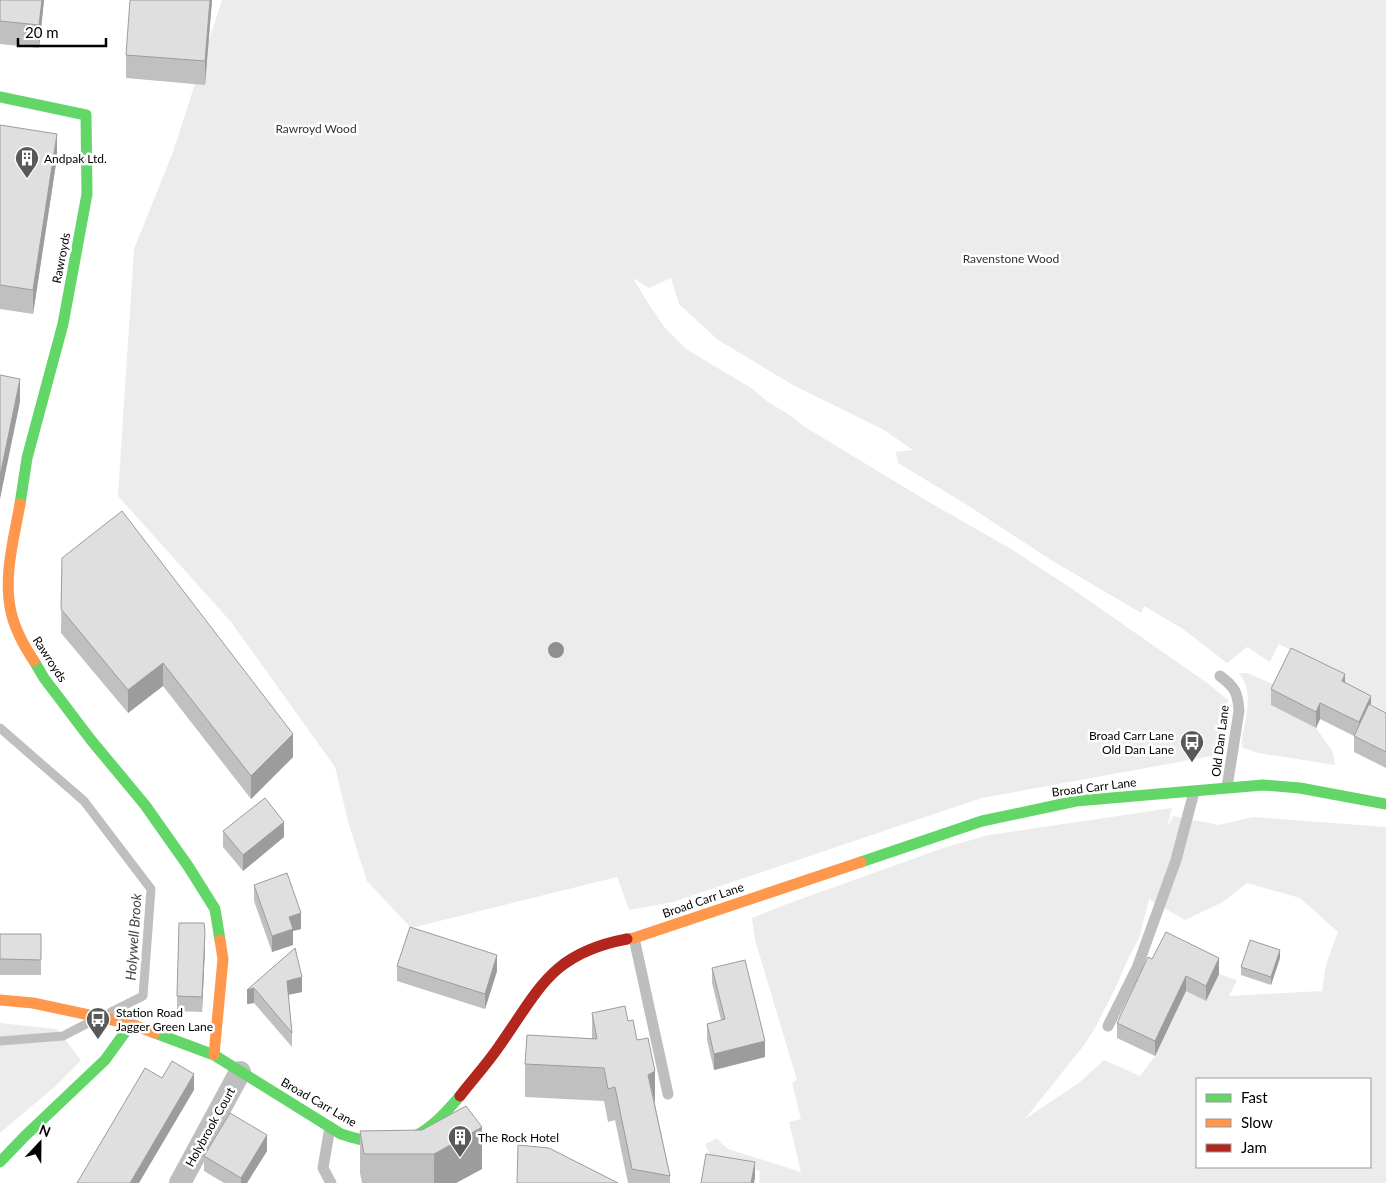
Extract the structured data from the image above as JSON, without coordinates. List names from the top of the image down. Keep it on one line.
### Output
{"streets":{"street":["Rawroyds","Broad Carr Lane","Holybrook Court"],"lane":["Old Dan Lane"]},"crossings":[["Rawroyds","Broad Carr Lane"],["Old Dan Lane","Broad Carr Lane"],["Broad Carr Lane","Holybrook Court"]],"water":["Holywell Brook"],"parks":["Rawroyd Wood","Ravenstone Wood"],"places":{"building":["Andpak Ltd.","The Rock Hotel"],"bus stop":["Broad Carr Lane Old Dan Lane","Station Road Jagger Green Lane"]},"legend":["Fast","Slow","Jam"],"scale_bar":"20 m","north":"top"}
